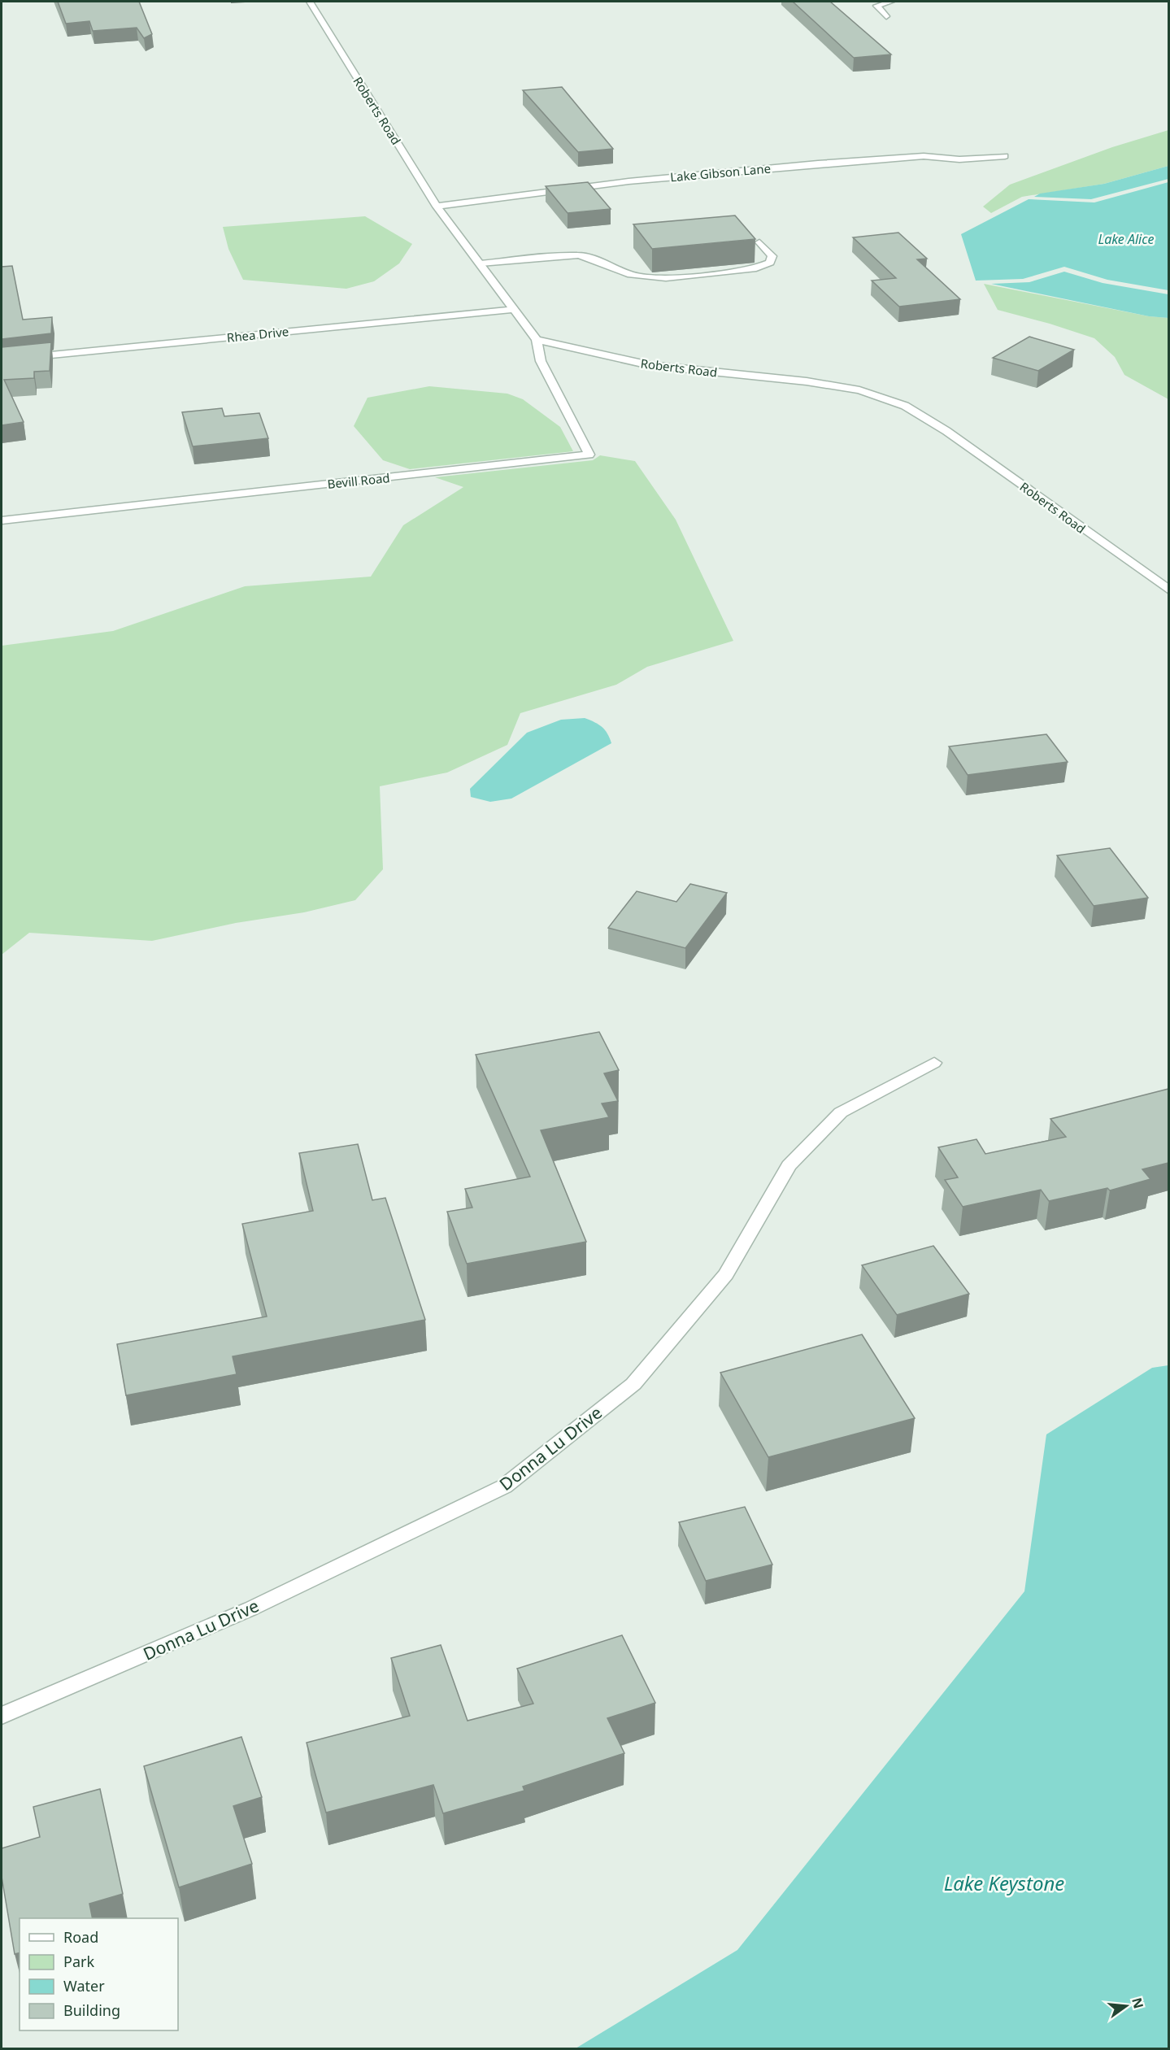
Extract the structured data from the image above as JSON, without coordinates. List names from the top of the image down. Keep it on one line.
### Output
{"streets":{"street":["Roberts Road","Lake Gibson Lane","Rhea Drive","Bevill Road","Donna Lu Drive"]},"crossings":[["Roberts Road","Lake Gibson Lane"],["Roberts Road","Rhea Drive"],["Roberts Road","Bevill Road"]],"water":["Lake Alice","Lake Keystone"],"legend":["Road","Park","Water","Building"],"north":"right"}
